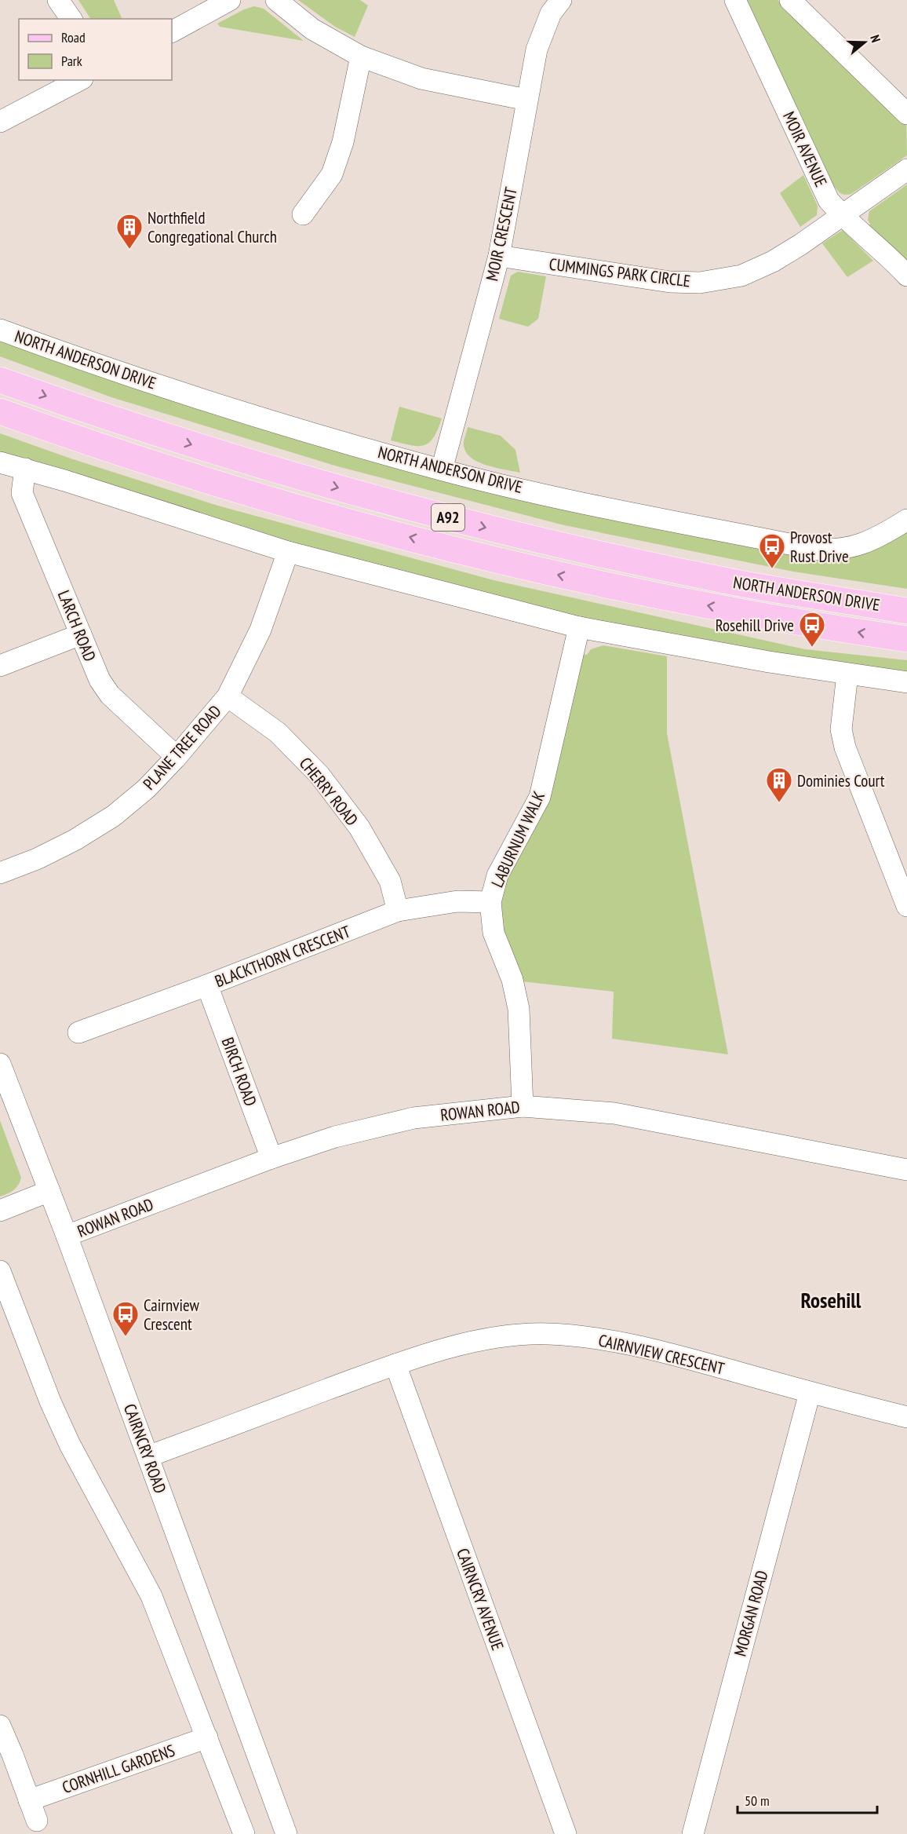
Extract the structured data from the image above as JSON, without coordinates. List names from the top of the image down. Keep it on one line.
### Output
{"streets":{"main road":["NORTH ANDERSON DRIVE","A92"],"street":["MOIR AVENUE","MOIR CRESCENT","CUMMINGS PARK CIRCLE","LARCH ROAD","PLANE TREE ROAD","CHERRY ROAD","LABURNUM WALK","BLACKTHORN CRESCENT","BIRCH ROAD","ROWAN ROAD","CAIRNVIEW CRESCENT","CAIRNCRY ROAD","CAIRNCRY AVENUE","MORGAN ROAD","CORNHILL GARDENS"]},"crossings":[["MOIR AVENUE","CUMMINGS PARK CIRCLE"],["MOIR CRESCENT","CUMMINGS PARK CIRCLE"],["MOIR CRESCENT","NORTH ANDERSON DRIVE"],["LARCH ROAD","PLANE TREE ROAD"],["PLANE TREE ROAD","CHERRY ROAD"],["CHERRY ROAD","BLACKTHORN CRESCENT"],["LABURNUM WALK","BLACKTHORN CRESCENT"],["LABURNUM WALK","ROWAN ROAD"],["BLACKTHORN CRESCENT","BIRCH ROAD"],["BIRCH ROAD","ROWAN ROAD"],["ROWAN ROAD","CAIRNCRY ROAD"],["CAIRNVIEW CRESCENT","CAIRNCRY ROAD"],["CAIRNVIEW CRESCENT","CAIRNCRY AVENUE"],["CAIRNVIEW CRESCENT","MORGAN ROAD"]],"districts":["Rosehill"],"places":{"building":["Northfield Congregational Church","Dominies Court"],"bus stop":["Provost Rust Drive","Rosehill Drive","Cairnview Crescent"]},"legend":["Road","Park"],"scale_bar":"50 m","north":"right"}
